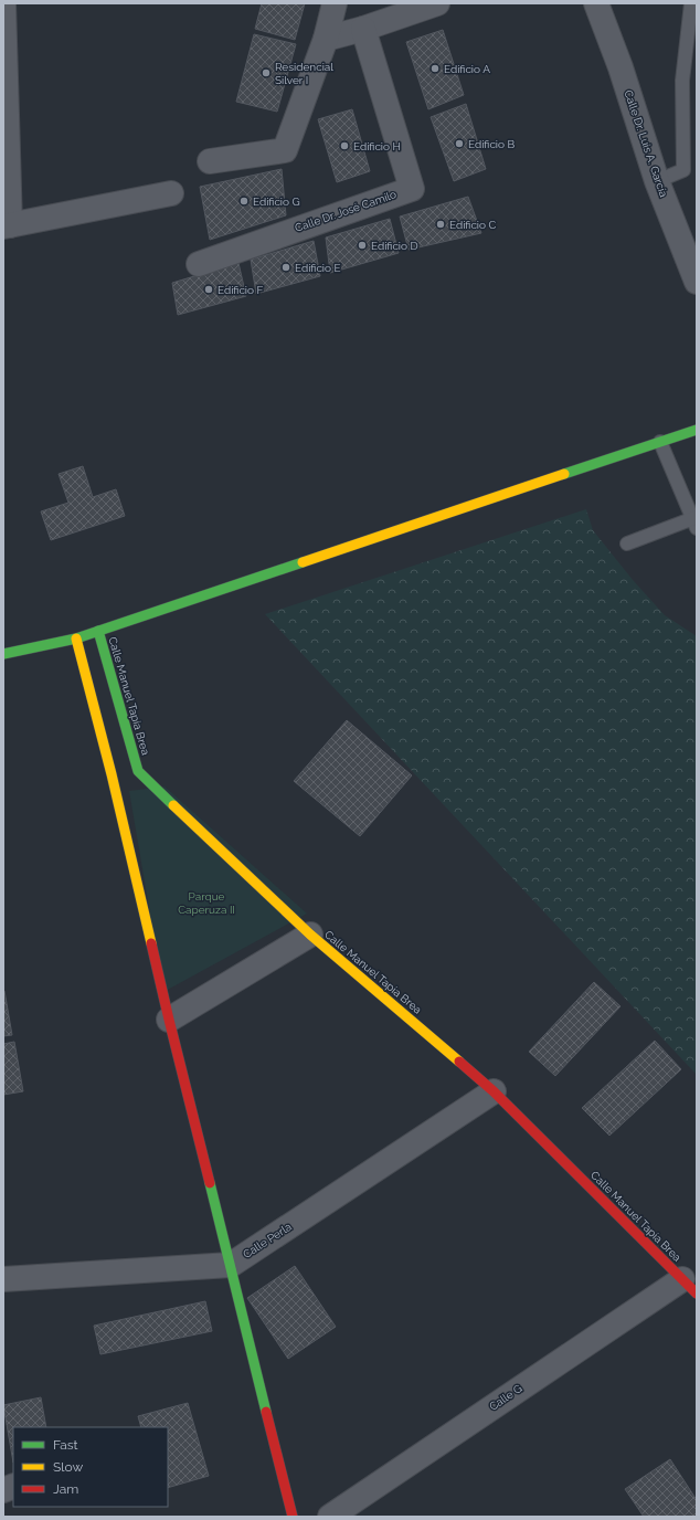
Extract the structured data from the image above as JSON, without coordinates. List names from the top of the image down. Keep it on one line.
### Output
{"streets":{"street":["Calle Dr. Luis A. García","Calle Dr. José Camilo","Calle Manuel Tapia Brea","Calle Perla","Calle G"]},"crossings":[["Calle Manuel Tapia Brea","Calle Perla"],["Calle Manuel Tapia Brea","Calle G"]],"parks":["Parque Caperuza II"],"places":["Edificio A","Residencial Silver I","Edificio B","Edificio H","Edificio G","Edificio C","Edificio D","Edificio E","Edificio F"],"legend":["Fast","Slow","Jam"]}
